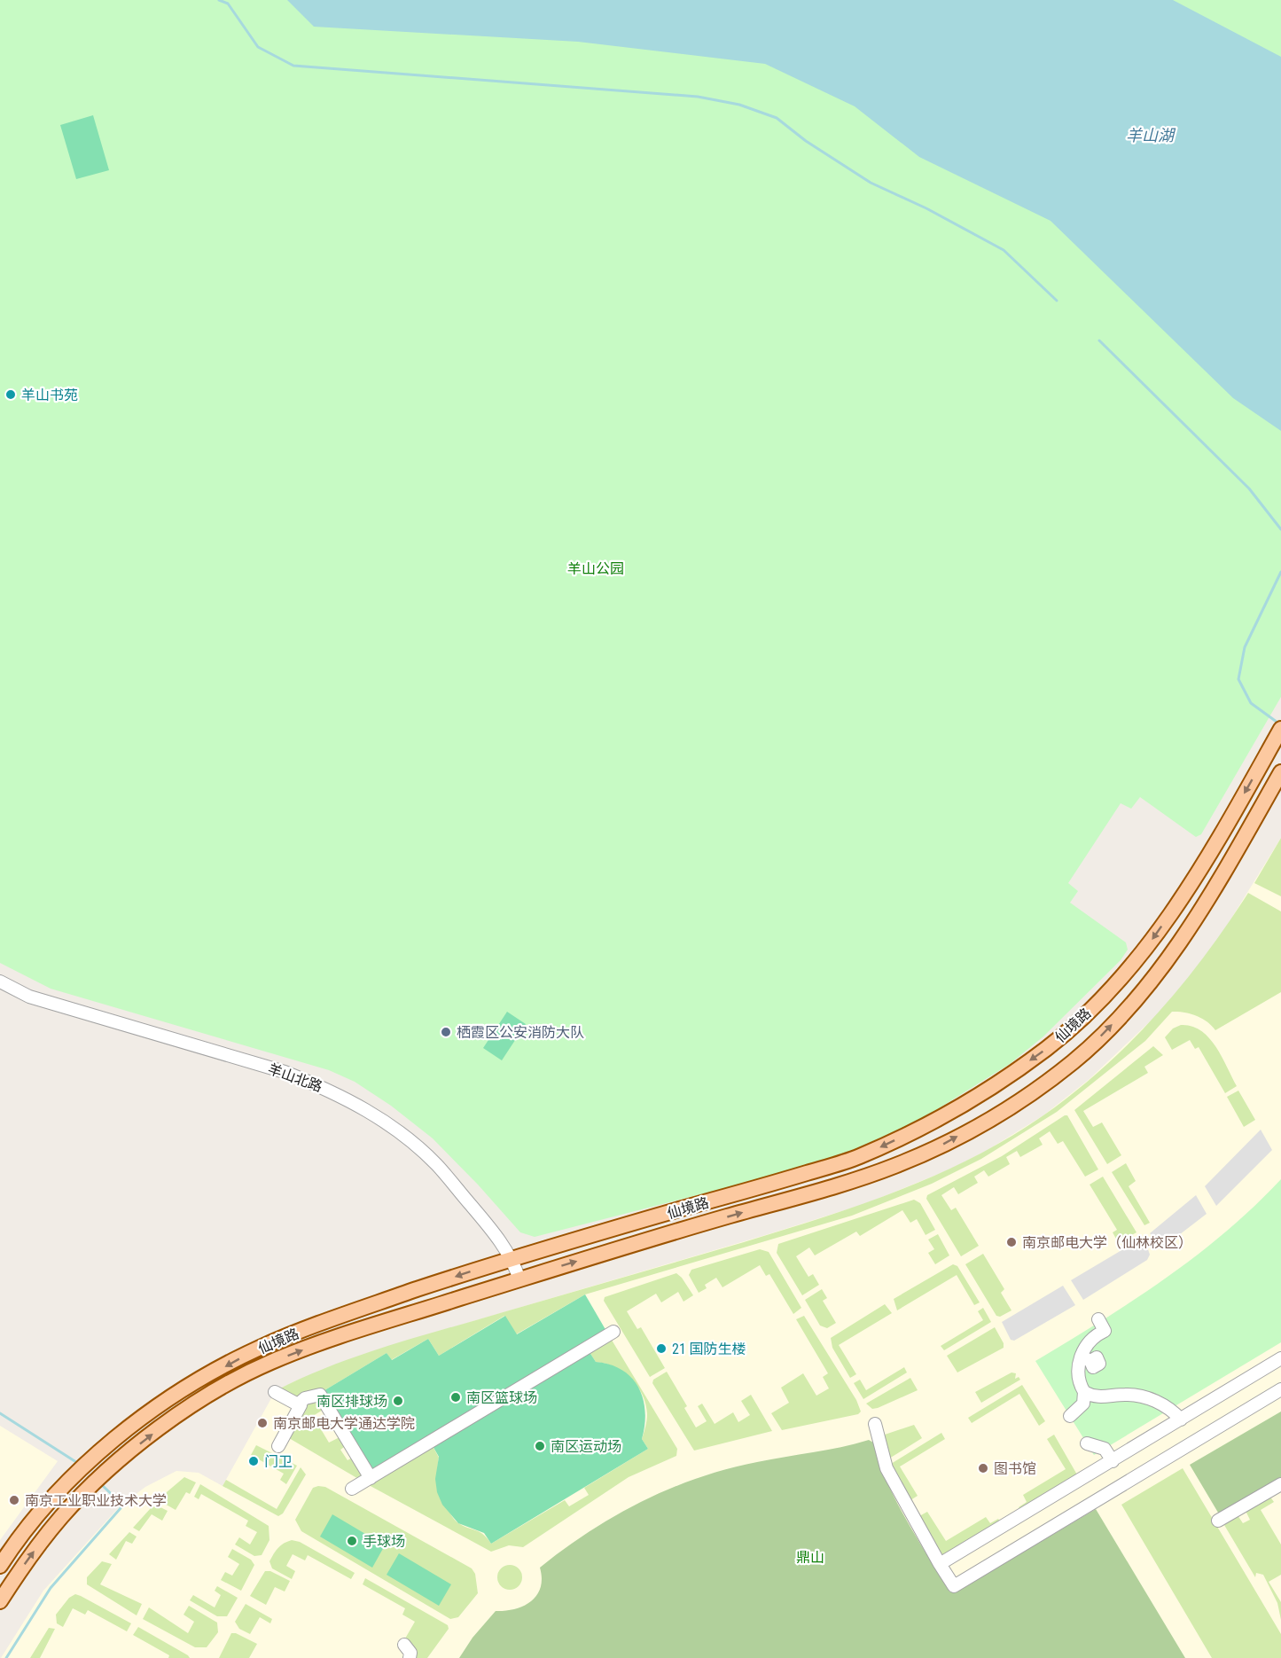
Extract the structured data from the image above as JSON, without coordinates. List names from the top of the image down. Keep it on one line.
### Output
{"streets":{"main road":["仙境路"],"street":["羊山北路"]},"crossings":[["仙境路","羊山北路"]],"water":["羊山湖"],"parks":["羊山公园","鼎山"],"places":["羊山书苑","栖霞区公安消防大队","南京邮电大学（仙林校区）","21 国防生楼","南区篮球场","南区排球场","南京邮电大学通达学院","南区运动场","门卫","图书馆","南京工业职业技术大学","手球场"]}
